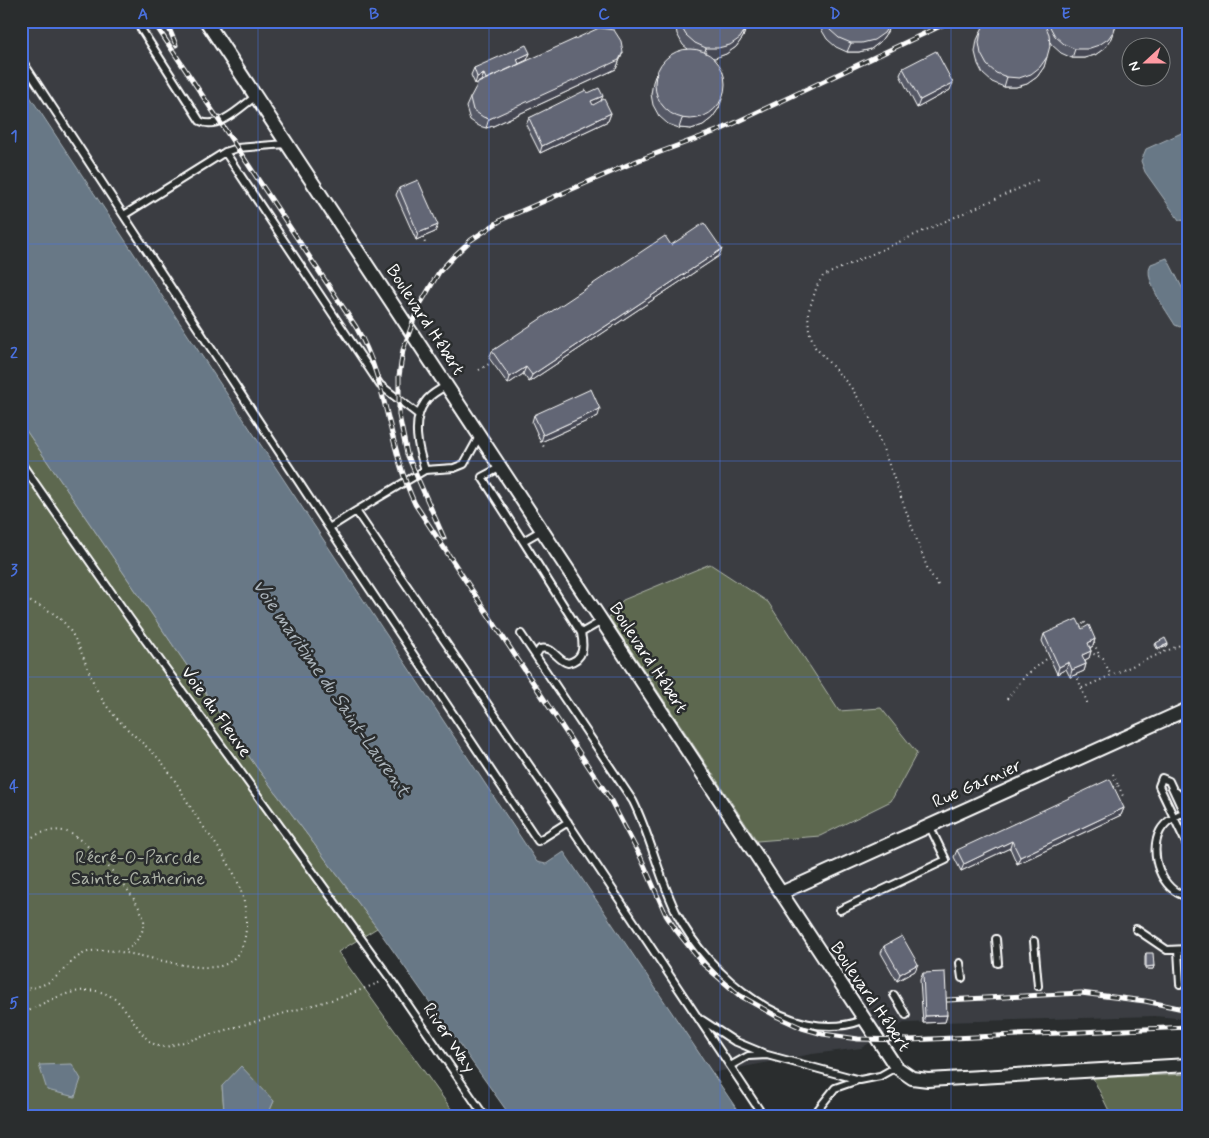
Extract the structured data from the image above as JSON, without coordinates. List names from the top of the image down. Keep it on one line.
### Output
{"streets":{"street":["Boulevard Hébert","Rue Garnier"],"lane":["Voie du Fleuve","River Way"]},"crossings":[["Boulevard Hébert","Rue Garnier"],["Voie du Fleuve","River Way"]],"water":["Voie maritime du Saint-Laurent"],"parks":["Récré-O-Parc de Sainte-Catherine"],"north":"left","grid":{"columns":["A","B","C","D","E"],"rows":["1","2","3","4","5"]}}
